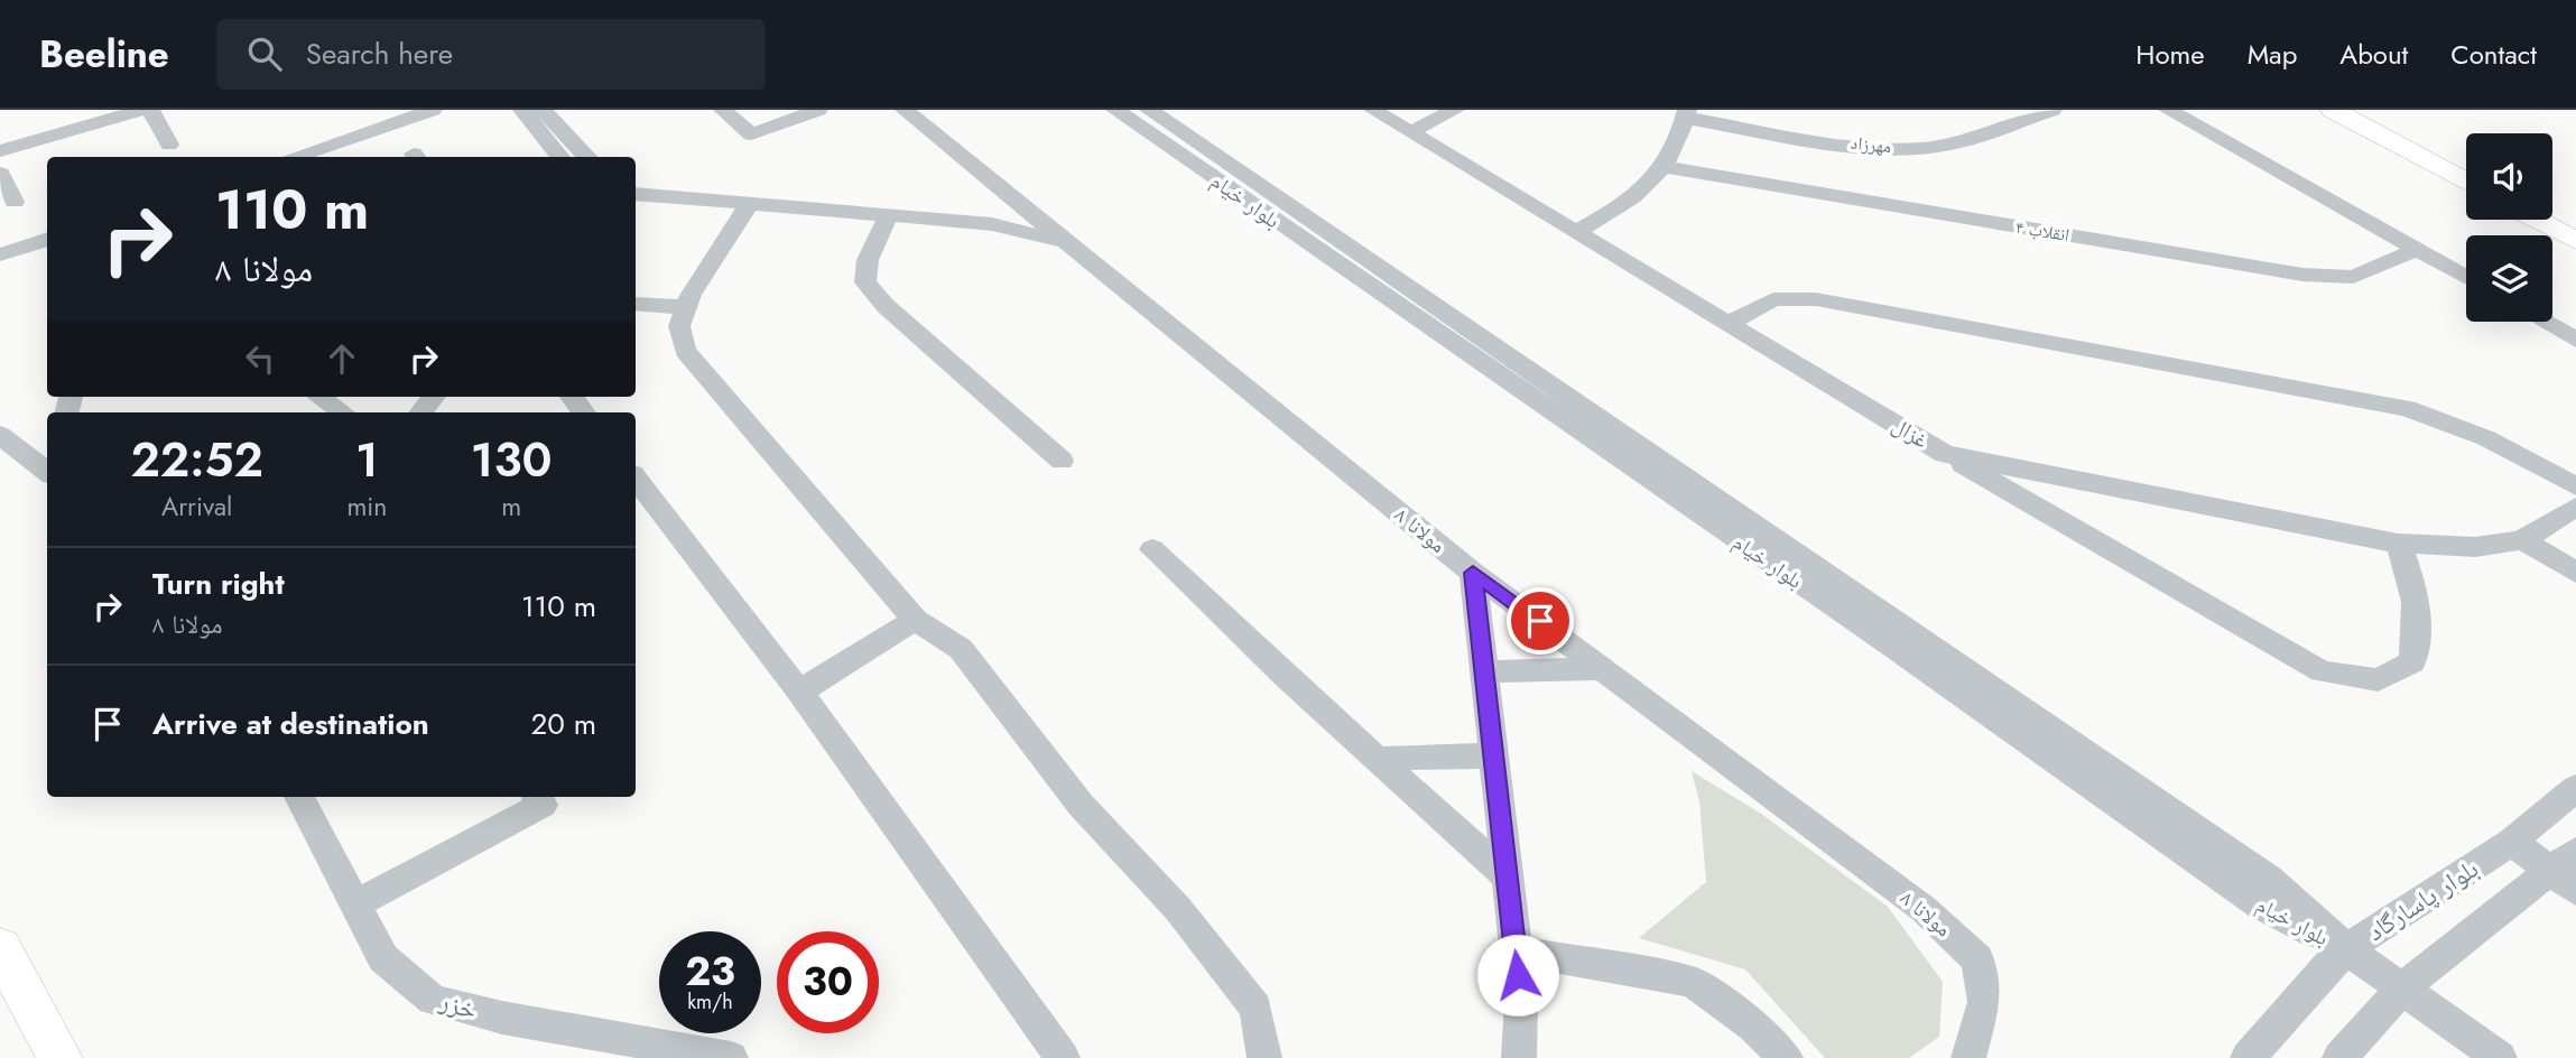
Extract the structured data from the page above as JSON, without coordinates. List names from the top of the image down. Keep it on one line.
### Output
{"streets":{"street":["مهرزاد","بلوار خیام","انقلاب ۴","غزال","مولانا ۸","بلوار پاسارگاد","خزر"]},"crossings":[["مهرزاد","انقلاب ۴"],["مهرزاد","غزال"],["بلوار خیام","بلوار پاسارگاد"]],"page":{"header":"Beeline","search":"Search here","nav":["Home","Map","About","Contact"],"turn":["110 m","مولانا ۸"],"eta":["22:52","Arrival","1","min","130","m"],"list":[{"name":"Turn right","note":"مولانا ۸","value":"110 m"},{"name":"Arrive at destination","value":"20 m"}],"speed":"23 km/h","limit":"30"}}
